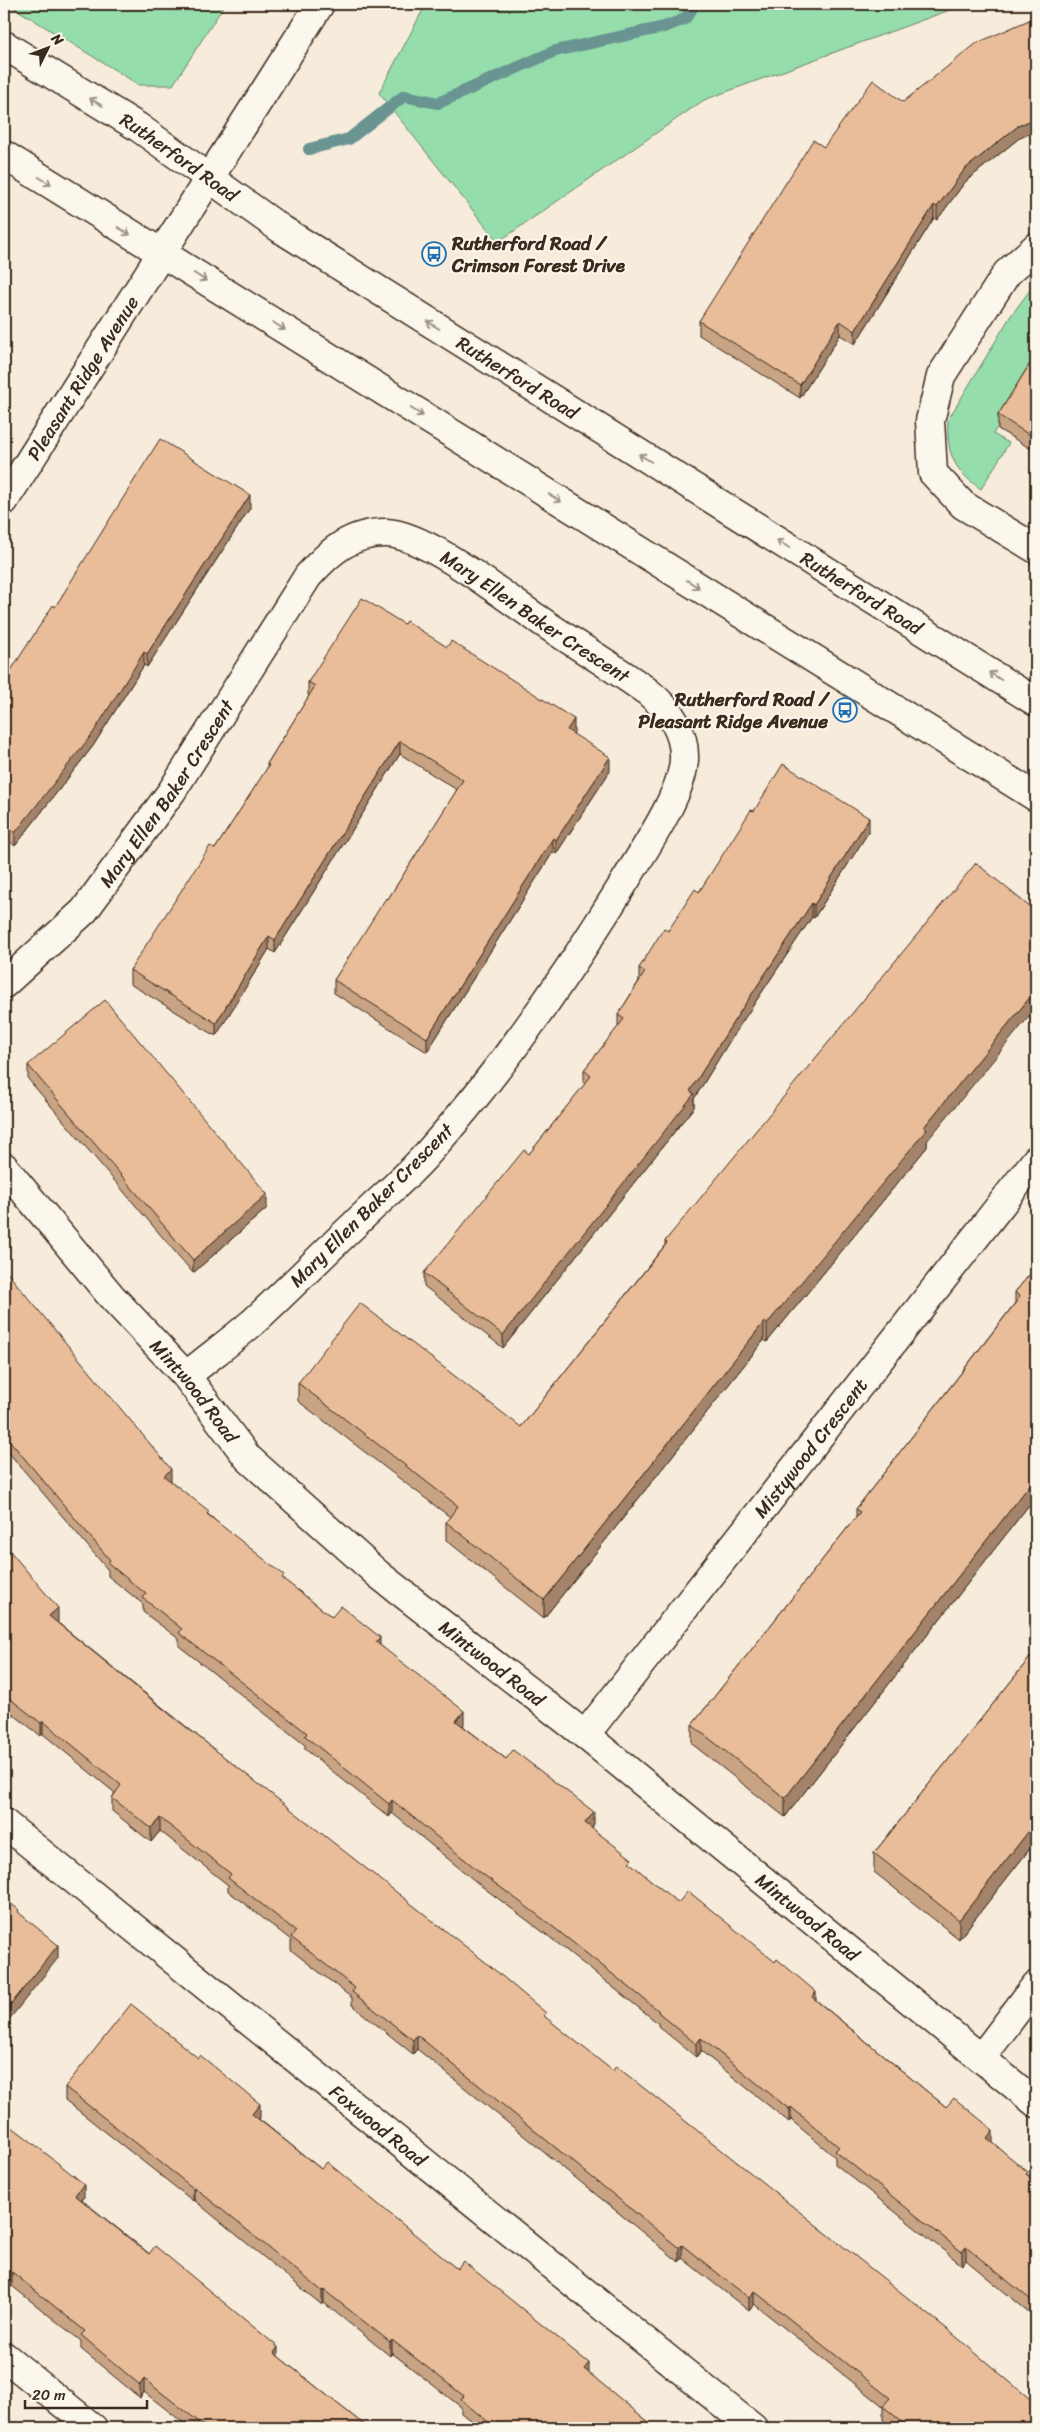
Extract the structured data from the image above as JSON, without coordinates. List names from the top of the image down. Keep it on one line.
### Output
{"streets":{"street":["Rutherford Road","Pleasant Ridge Avenue","Mary Ellen Baker Crescent","Mintwood Road","Mistywood Crescent","Foxwood Road"]},"crossings":[["Rutherford Road","Pleasant Ridge Avenue"],["Mary Ellen Baker Crescent","Mintwood Road"],["Mintwood Road","Mistywood Crescent"]],"places":{"bus stop":["Rutherford Road / Crimson Forest Drive","Rutherford Road / Pleasant Ridge Avenue"]},"scale_bar":"20 m","north":"top right"}
